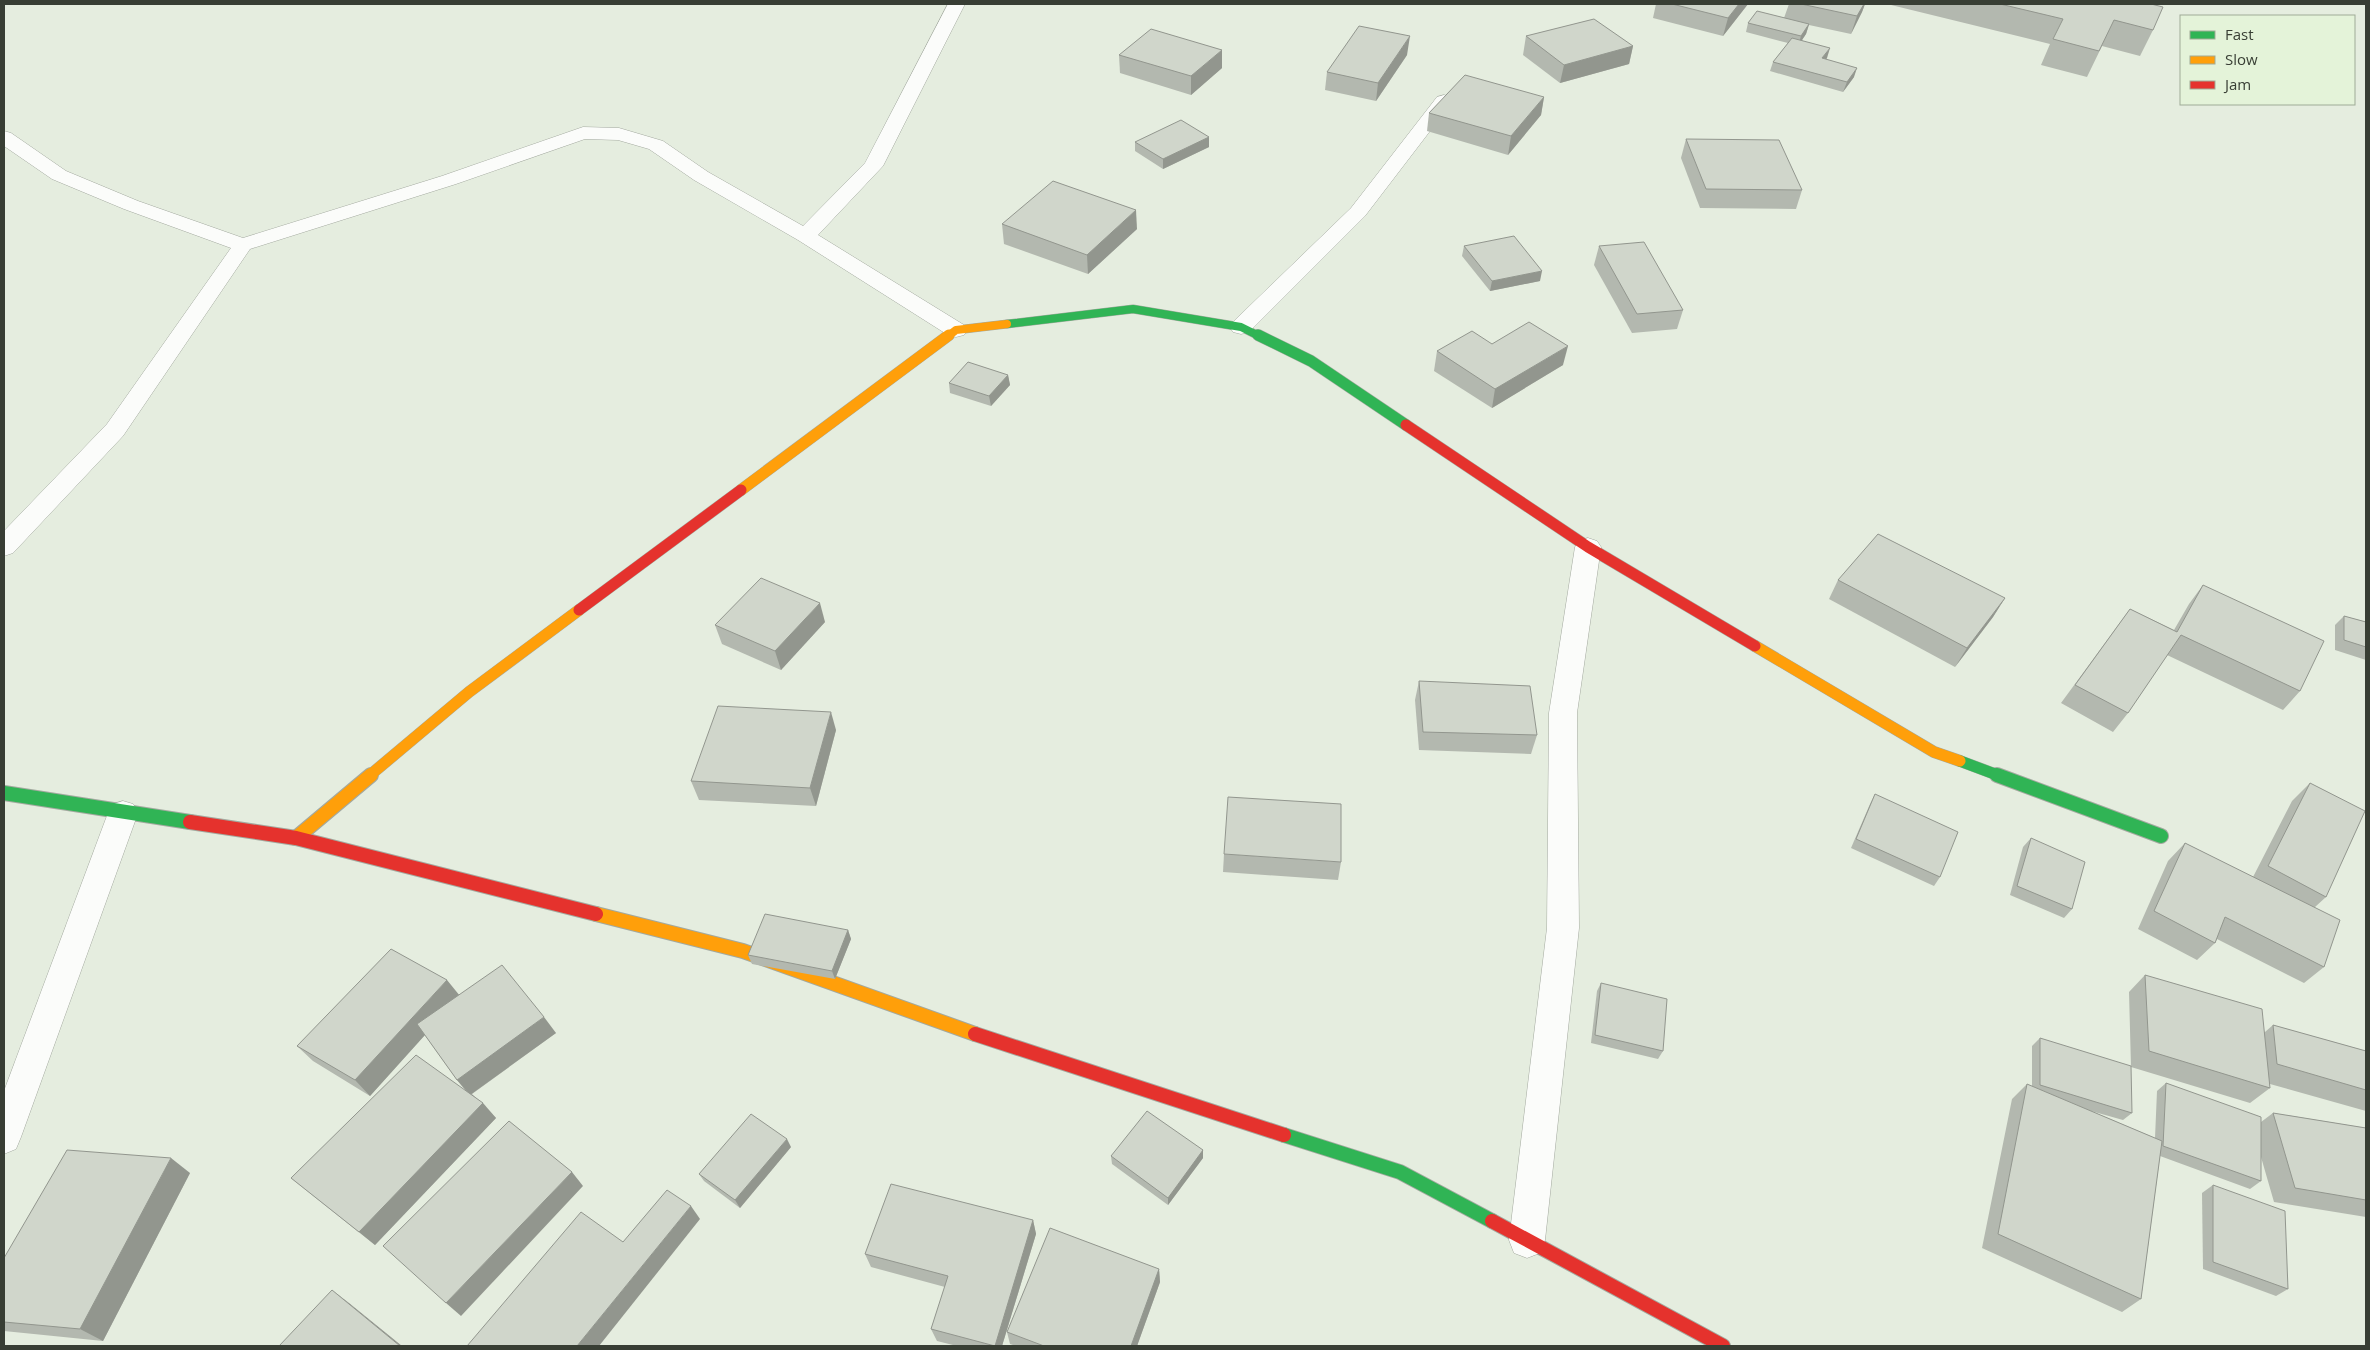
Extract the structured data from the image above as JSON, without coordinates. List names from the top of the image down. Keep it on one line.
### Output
{"legend":["Fast","Slow","Jam"]}
